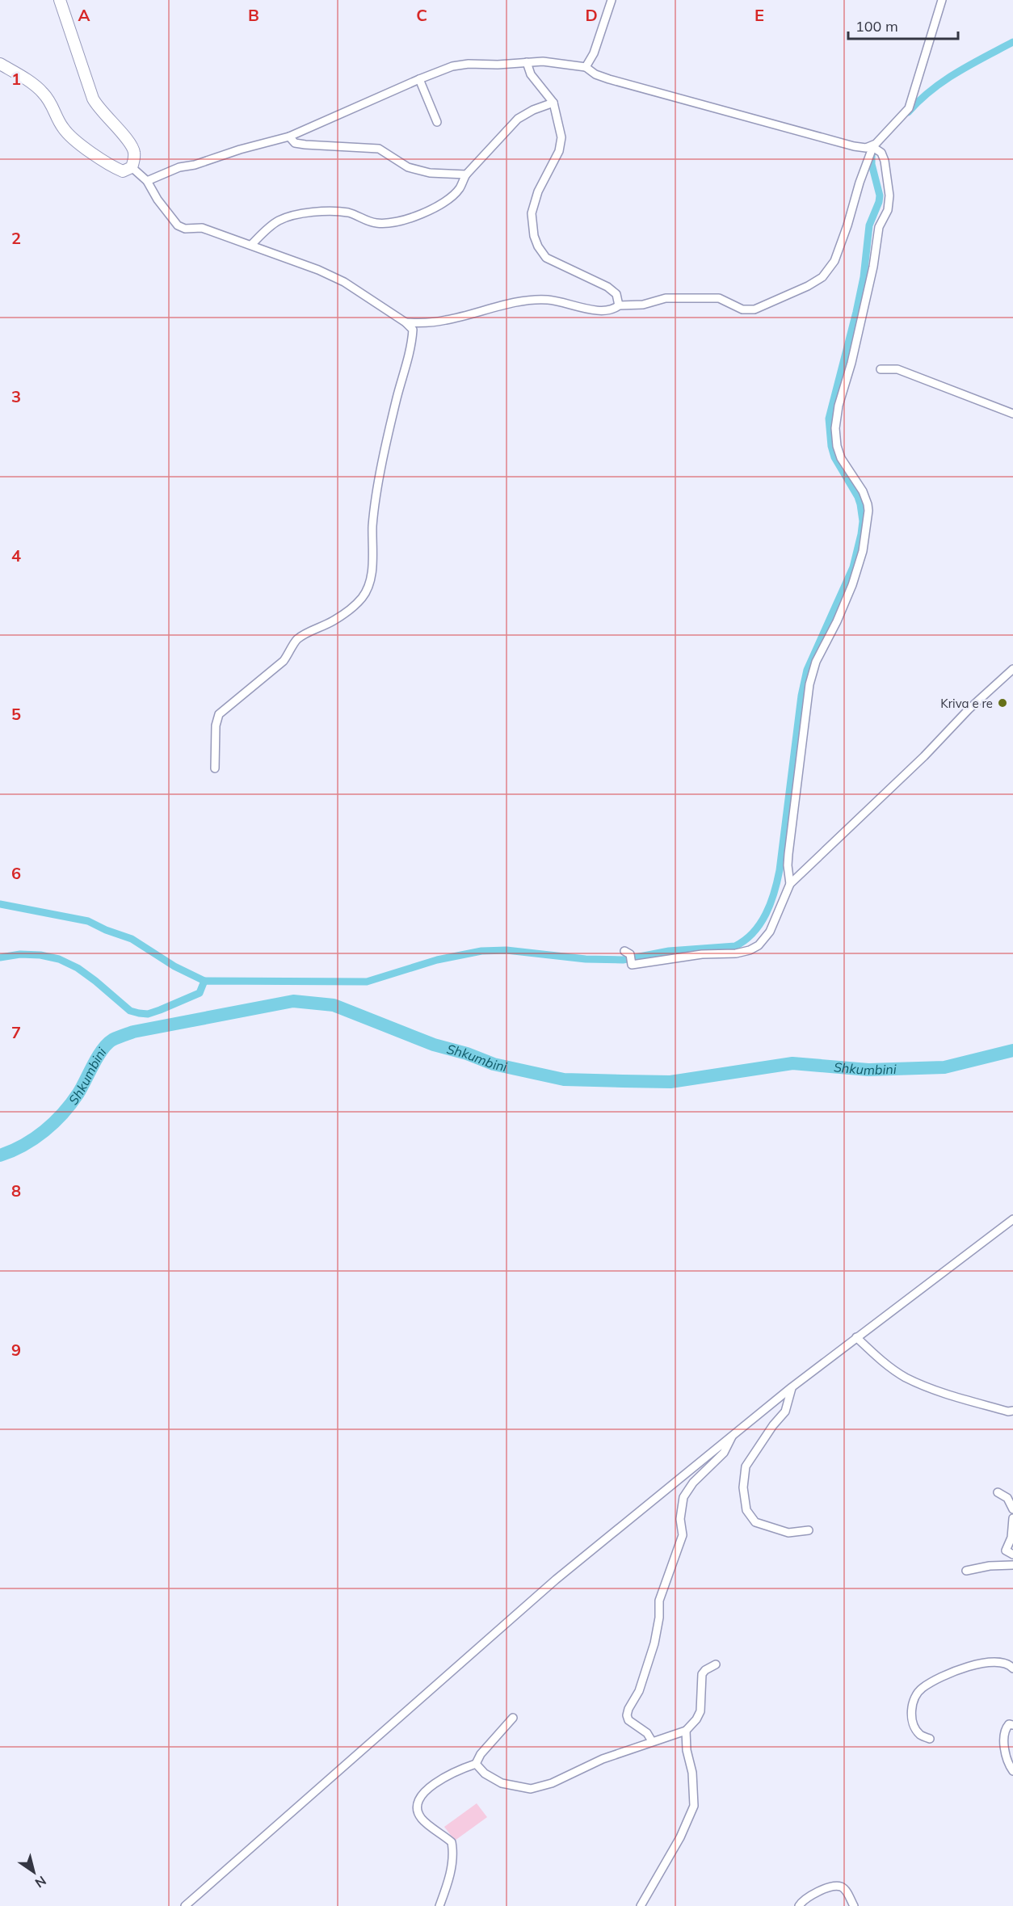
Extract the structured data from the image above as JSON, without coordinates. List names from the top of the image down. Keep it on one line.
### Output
{"water":["Shkumbini"],"places":["Kriva e re"],"scale_bar":"100 m","north":"bottom right","grid":{"columns":["A","B","C","D","E"],"rows":["1","2","3","4","5","6","7","8","9"]}}
